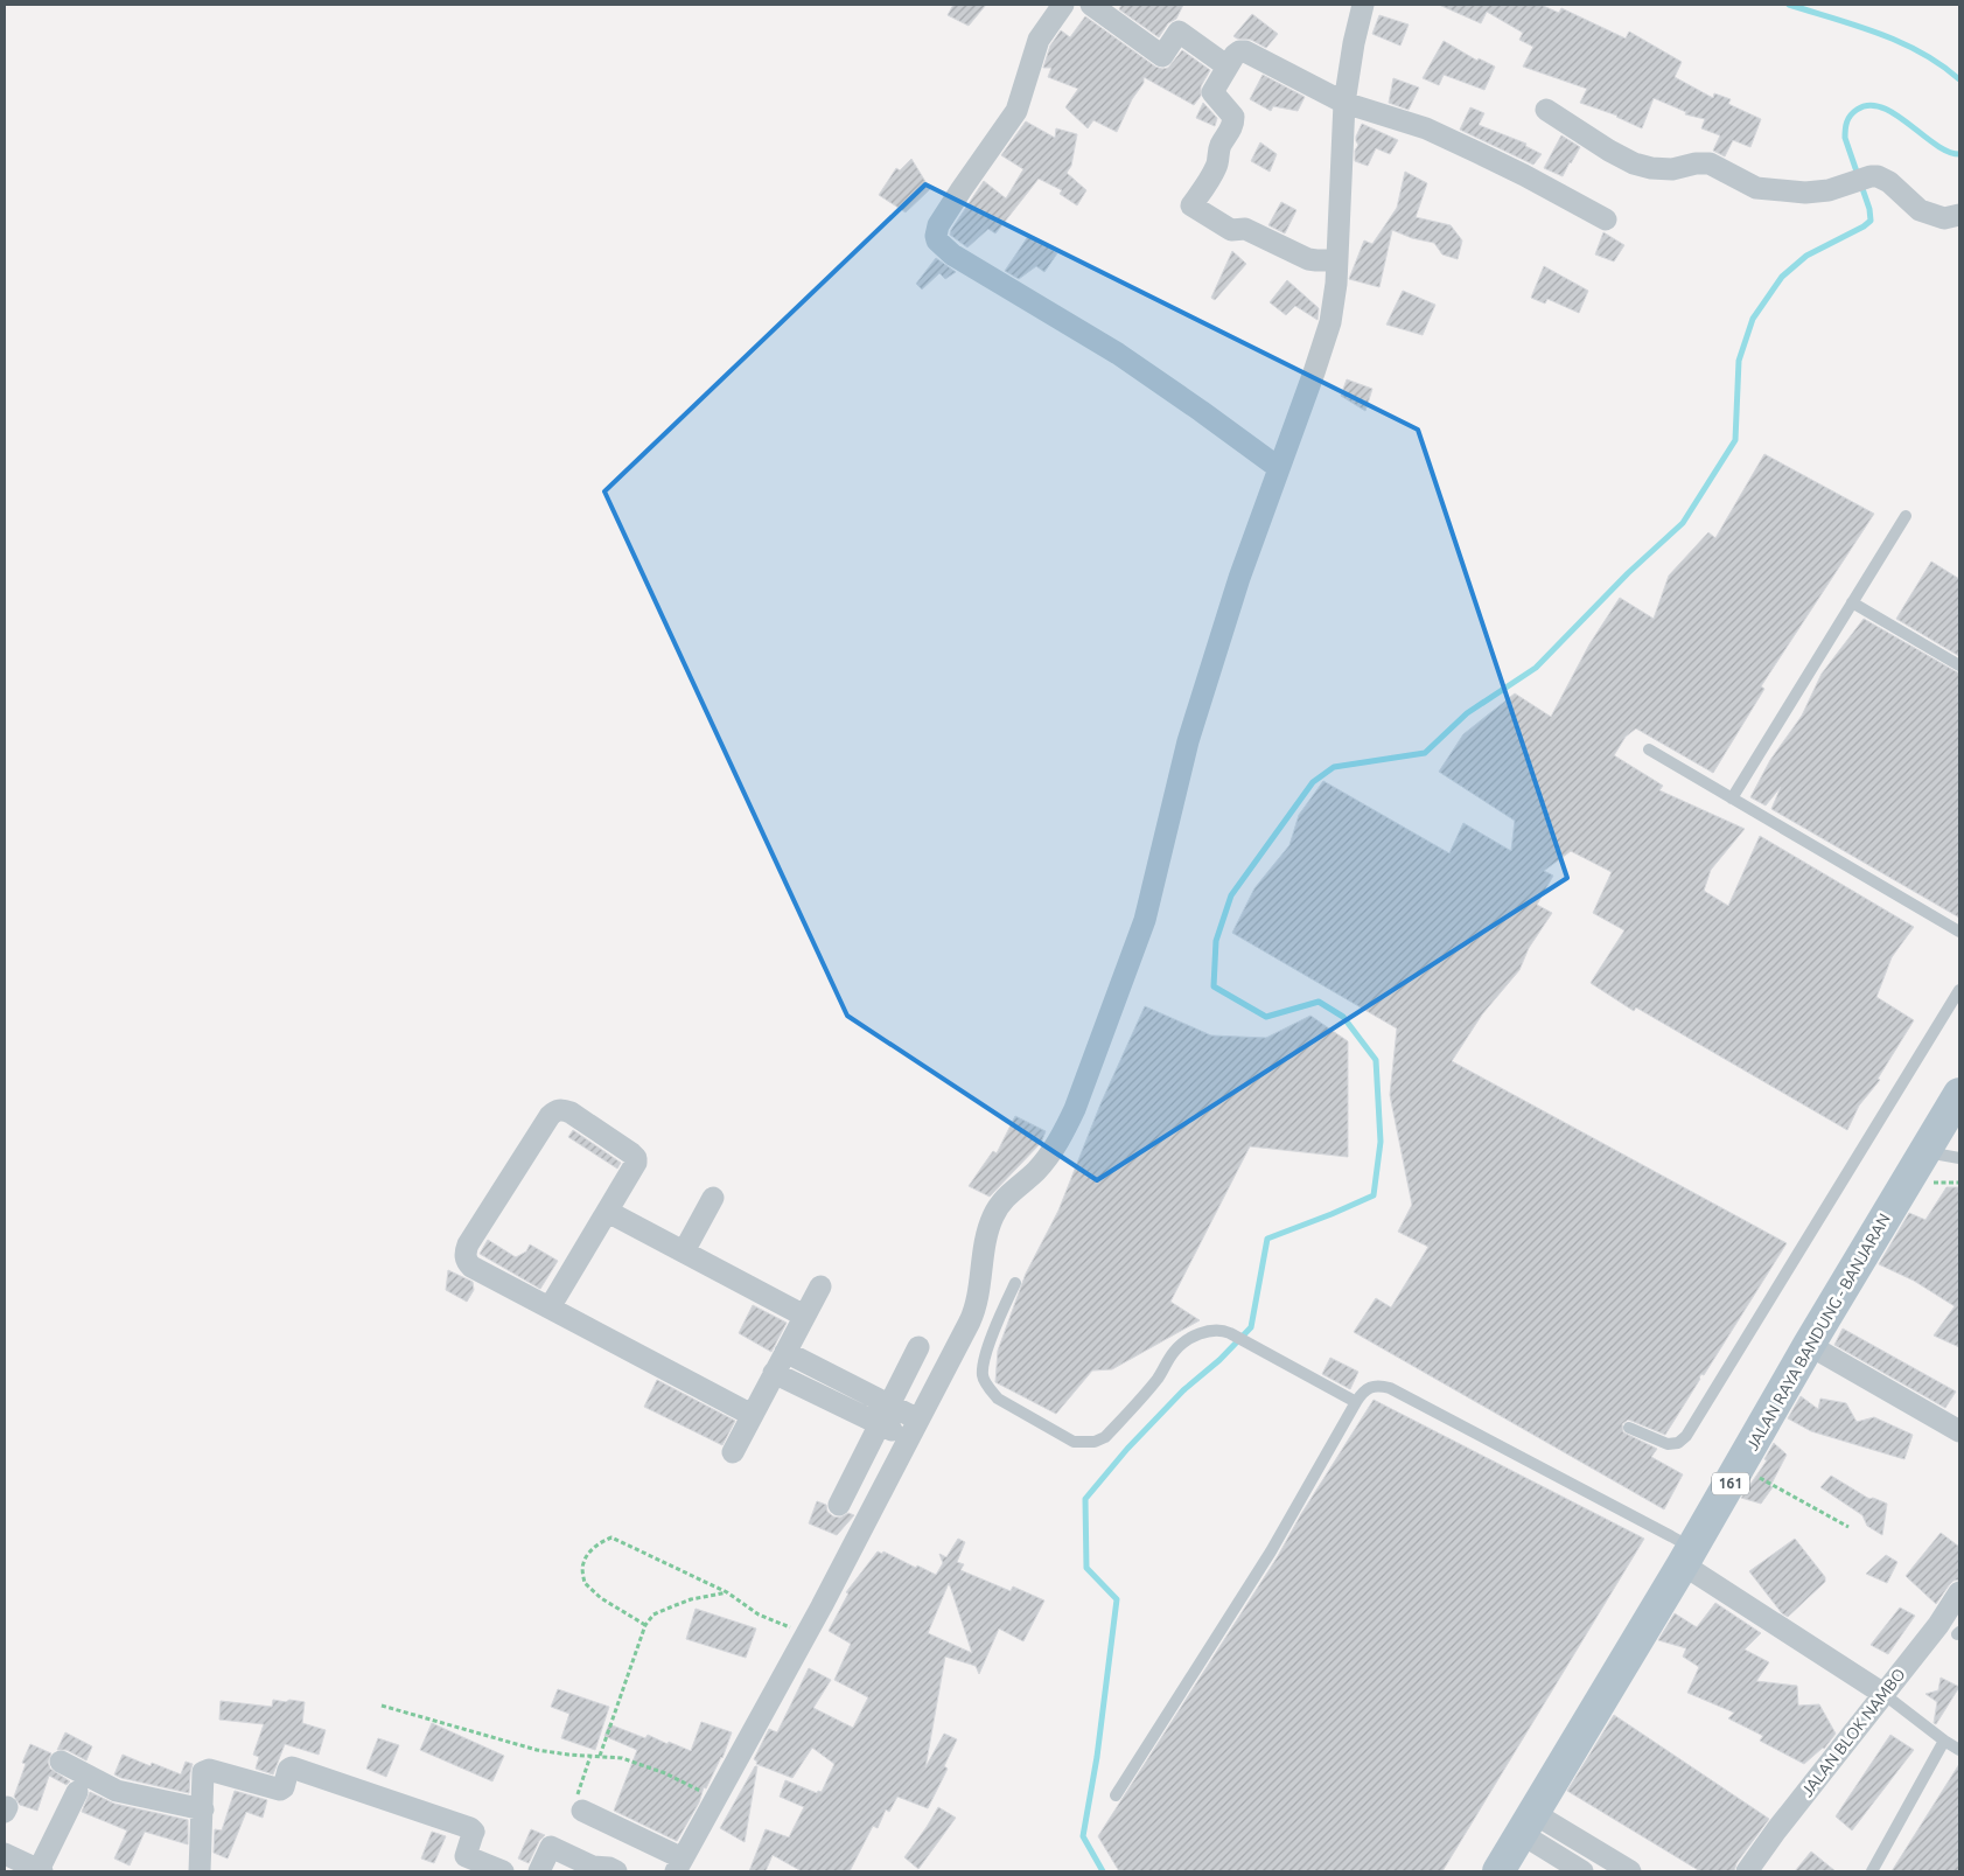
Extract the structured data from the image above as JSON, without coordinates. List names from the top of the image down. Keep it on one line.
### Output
{"streets":{"main road":["JALAN RAYA BANDUNG - BANJARAN","161"],"street":["JALAN BLOK NAMBO"]}}
